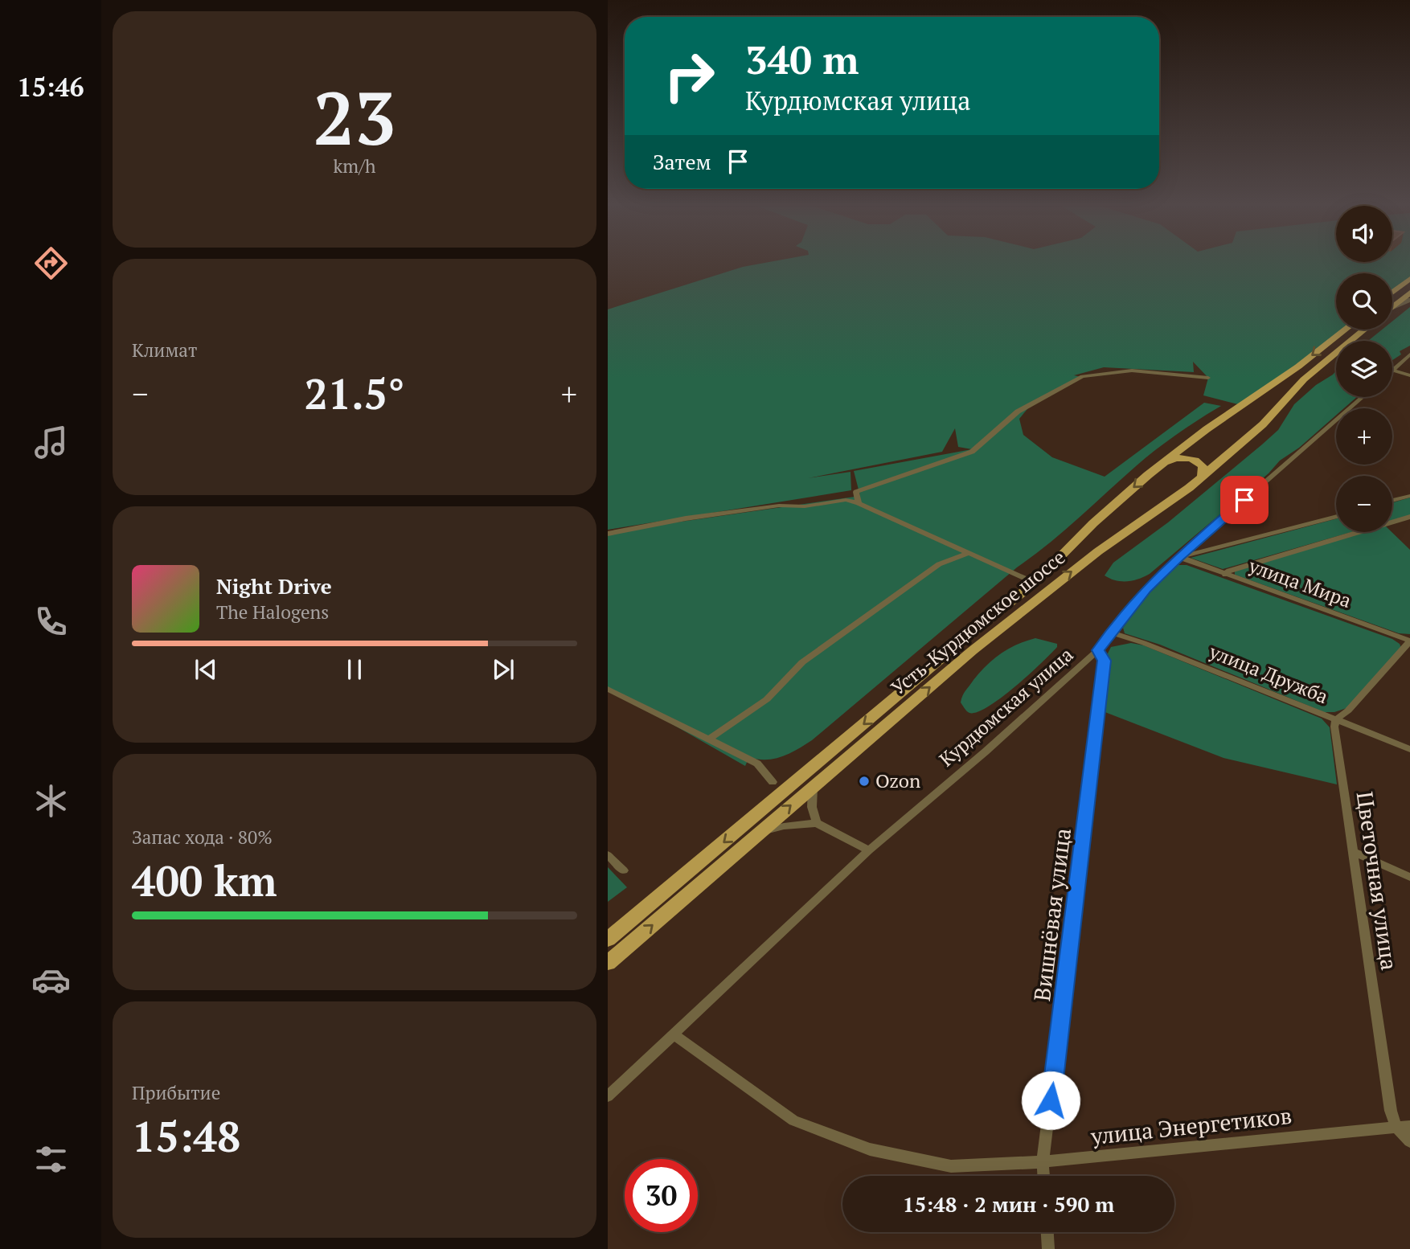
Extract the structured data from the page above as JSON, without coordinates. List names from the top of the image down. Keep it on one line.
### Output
{"streets":{"main road":["Усть-Курдюмское шоссе"],"street":["улица Мира","улица Дружба","Курдюмская улица","Цветочная улица","Вишнёвая улица","улица Энергетиков"]},"crossings":[["улица Мира","Курдюмская улица"],["улица Дружба","Курдюмская улица"],["улица Дружба","Цветочная улица"],["Курдюмская улица","Вишнёвая улица"],["Курдюмская улица","улица Энергетиков"],["Цветочная улица","улица Энергетиков"],["Вишнёвая улица","улица Энергетиков"]],"places":["Ozon"],"page":{"tabs":"15:46","tile":[["23","km/h"],"Климат",["Запас хода · 80%","400 km"],["Прибытие","15:48"]],"turn":["340 m","Курдюмская улица"],"then":"Затем","map_buttons":["+","−"],"heat":["−","21.5°","+"],"song":["Night Drive","The Halogens"],"limit":"30","trip":"15:48 · 2 мин · 590 m"}}
